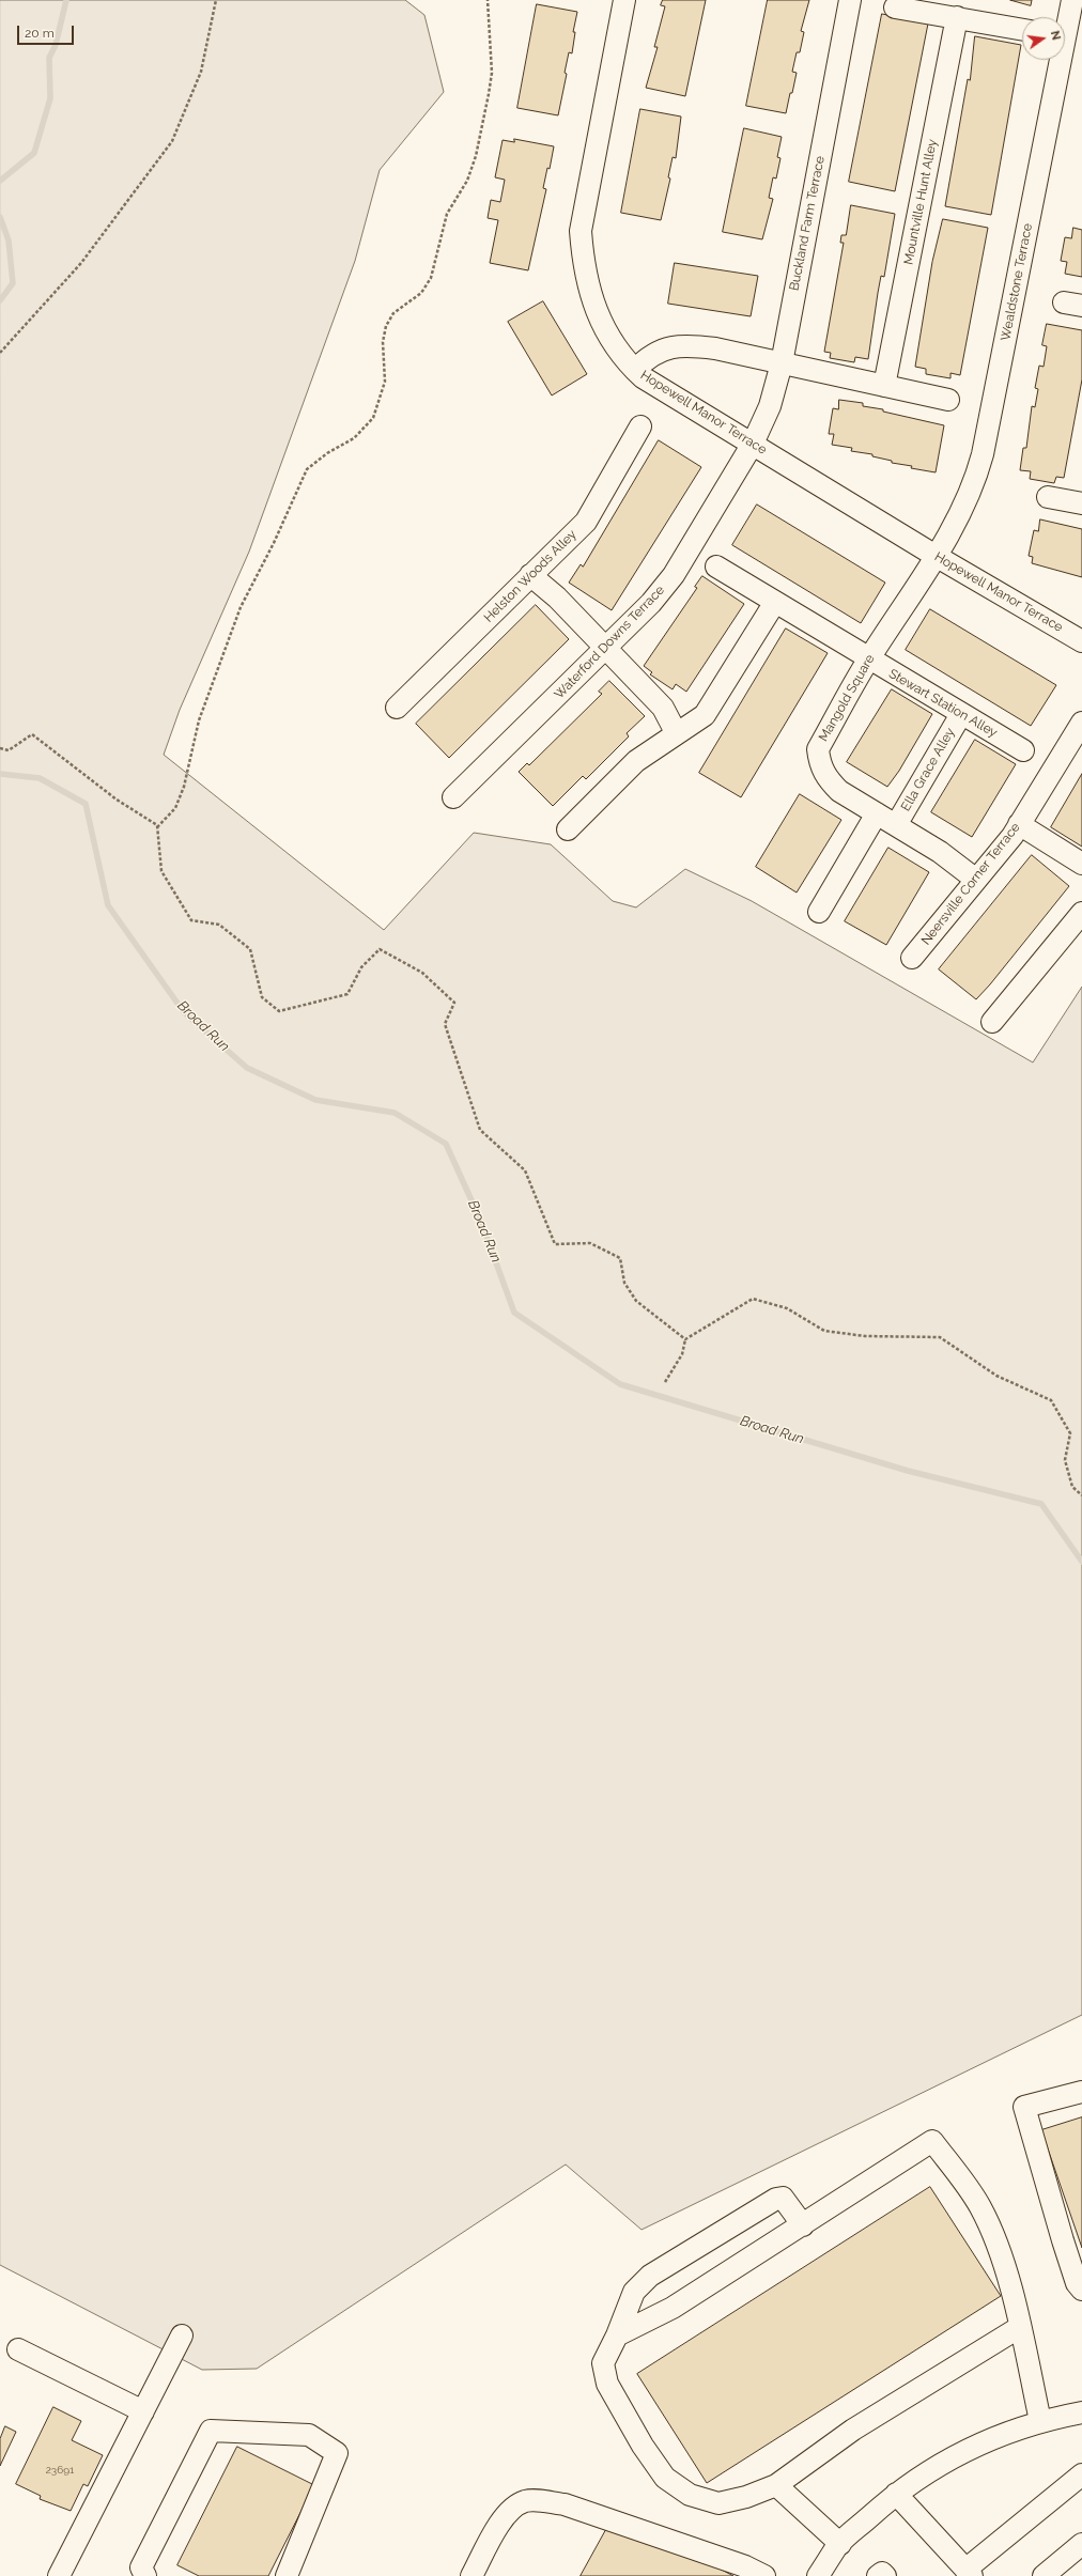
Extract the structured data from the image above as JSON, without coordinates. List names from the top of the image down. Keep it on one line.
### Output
{"streets":{"street":["Mountville Hunt Alley","Buckland Farm Terrace","Wealdstone Terrace","Hopewell Manor Terrace","Helston Woods Alley","Waterford Downs Terrace","Mangold Square","Stewart Station Alley","Ella Grace Alley","Neersville Corner Terrace"]},"crossings":[["Buckland Farm Terrace","Hopewell Manor Terrace"],["Buckland Farm Terrace","Waterford Downs Terrace"],["Wealdstone Terrace","Hopewell Manor Terrace"],["Wealdstone Terrace","Mangold Square"],["Hopewell Manor Terrace","Waterford Downs Terrace"],["Hopewell Manor Terrace","Mangold Square"],["Mangold Square","Stewart Station Alley"],["Mangold Square","Ella Grace Alley"],["Mangold Square","Neersville Corner Terrace"],["Stewart Station Alley","Ella Grace Alley"]],"water":["Broad Run"],"house_numbers":["23691"],"scale_bar":"20 m","north":"right"}
